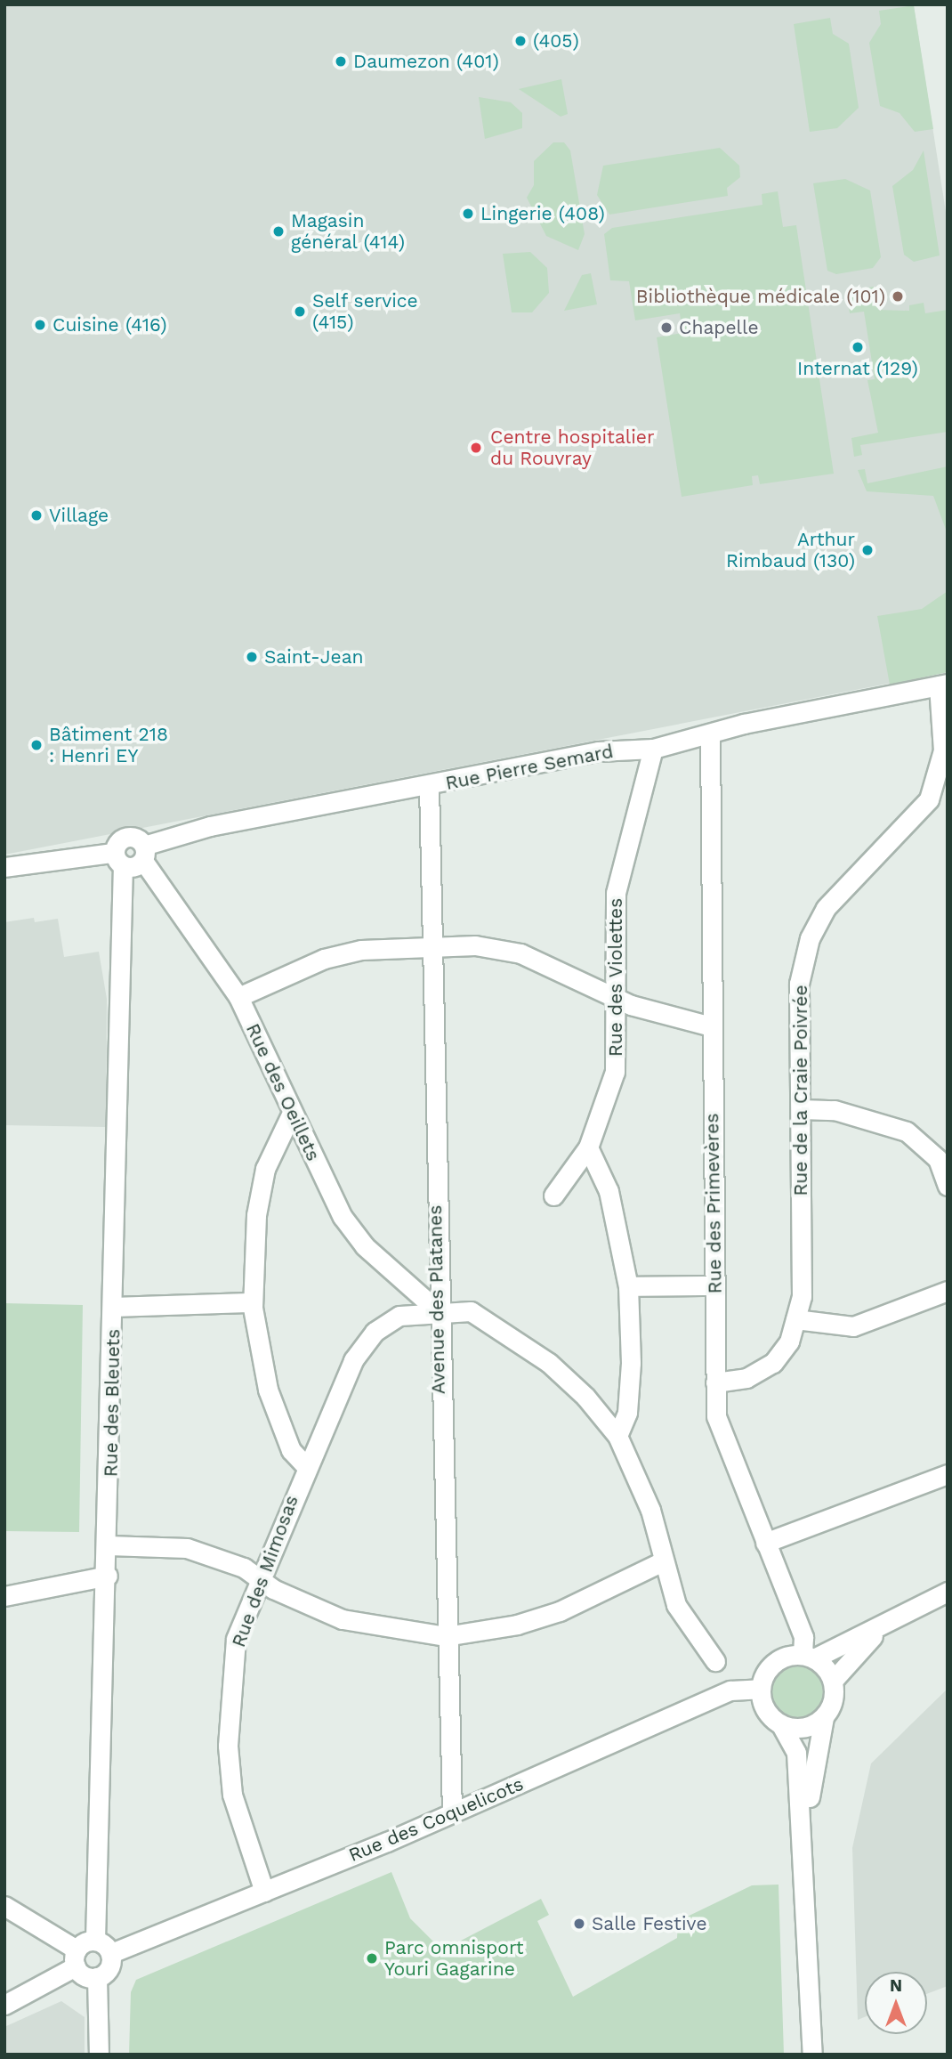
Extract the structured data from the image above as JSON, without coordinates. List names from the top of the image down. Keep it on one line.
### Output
{"streets":{"street":["Rue Pierre Semard","Rue des Violettes","Rue de la Craie Poivrée","Rue des Oeillets","Rue des Primevères","Avenue des Platanes","Rue des Bleuets","Rue des Mimosas","Rue des Coquelicots"]},"crossings":[["Rue Pierre Semard","Rue des Violettes"],["Rue Pierre Semard","Rue de la Craie Poivrée"],["Rue Pierre Semard","Rue des Oeillets"],["Rue Pierre Semard","Rue des Primevères"],["Rue Pierre Semard","Avenue des Platanes"],["Rue de la Craie Poivrée","Rue des Primevères"],["Rue des Oeillets","Avenue des Platanes"],["Rue des Oeillets","Rue des Mimosas"],["Rue des Primevères","Rue des Coquelicots"],["Avenue des Platanes","Rue des Mimosas"],["Avenue des Platanes","Rue des Coquelicots"],["Rue des Mimosas","Rue des Coquelicots"]],"places":["(405)","Daumezon (401)","Lingerie (408)","Magasin général (414)","Bibliothèque médicale (101)","Self service (415)","Cuisine (416)","Chapelle","Internat (129)","Centre hospitalier du Rouvray","Village","Arthur Rimbaud (130)","Saint-Jean","Bâtiment 218 : Henri EY","Salle Festive","Parc omnisport Youri Gagarine"],"north":"top"}
